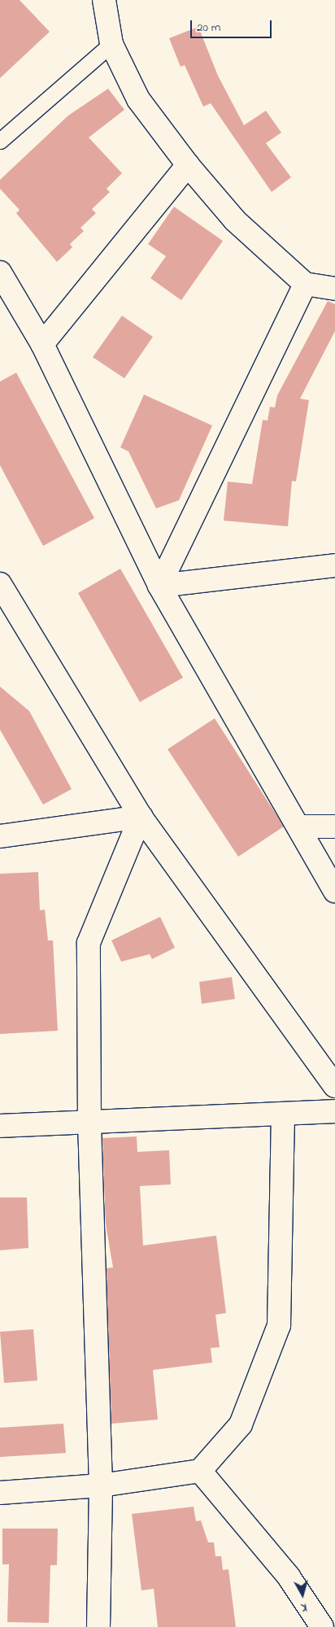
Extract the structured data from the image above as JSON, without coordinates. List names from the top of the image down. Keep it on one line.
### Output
{"scale_bar":"20 m","north":"bottom"}
